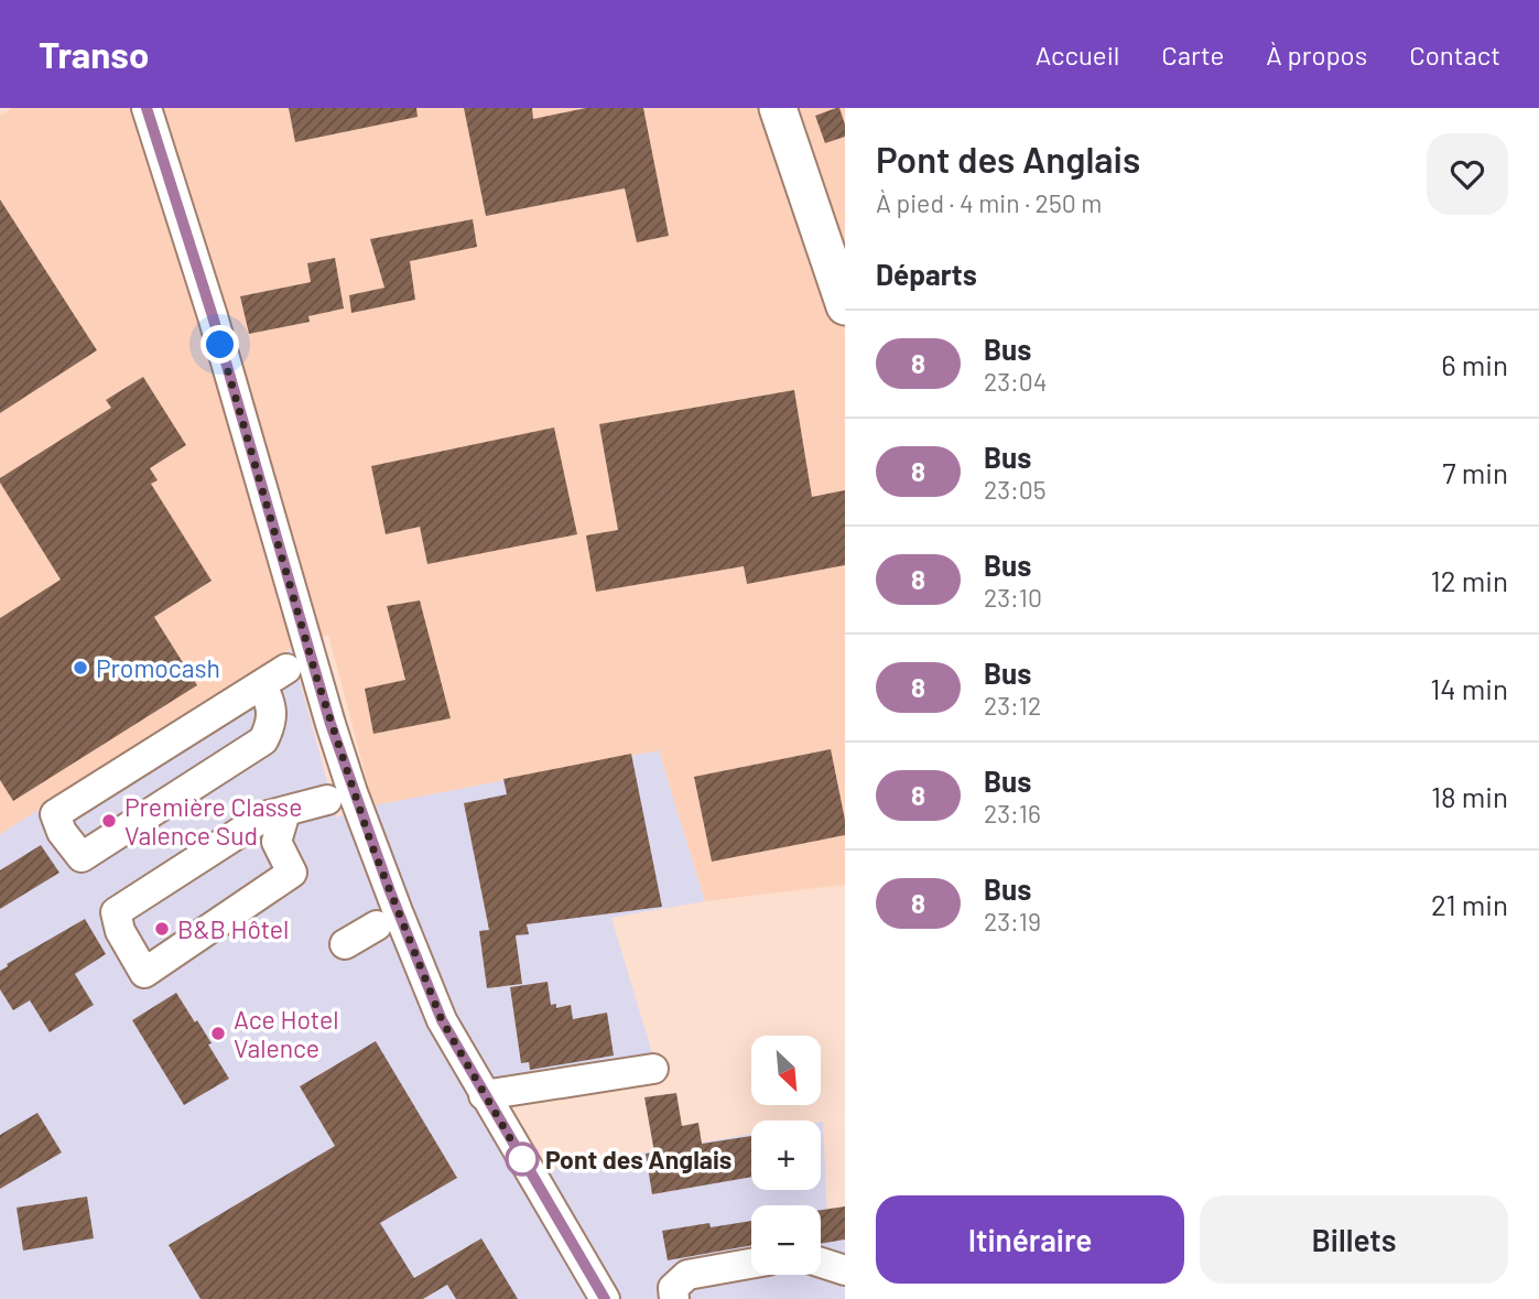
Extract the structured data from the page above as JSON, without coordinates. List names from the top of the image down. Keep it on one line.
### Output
{"places":["Promocash","Première Classe Valence Sud","B&B Hôtel","Ace Hotel Valence","Pont des Anglais"],"lines":["bus line 8"],"north":"bottom right","page":{"header":"Transo","nav":["Accueil","Carte","À propos","Contact"],"heading":[["Pont des Anglais","À pied · 4 min · 250 m"],"Départs"],"list":[{"mark":"8","name":"Bus","note":"23:04","value":"6 min"},{"mark":"8","name":"Bus","note":"23:05","value":"7 min"},{"mark":"8","name":"Bus","note":"23:10","value":"12 min"},{"mark":"8","name":"Bus","note":"23:12","value":"14 min"},{"mark":"8","name":"Bus","note":"23:16","value":"18 min"},{"mark":"8","name":"Bus","note":"23:19","value":"21 min"}],"map_buttons":["+","−"],"buttons":["Itinéraire","Billets"]}}
